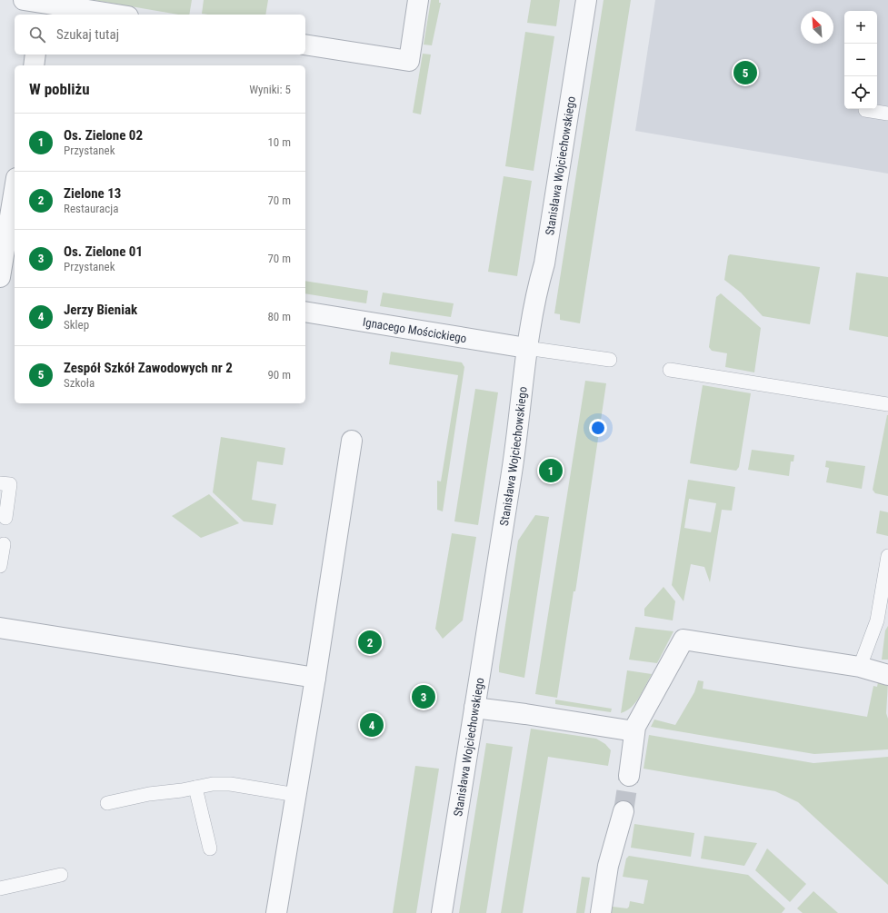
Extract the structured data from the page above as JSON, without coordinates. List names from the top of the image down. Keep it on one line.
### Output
{"streets":{"street":["Stanisława Wojciechowskiego","Ignacego Mościckiego"]},"crossings":[["Stanisława Wojciechowskiego","Ignacego Mościckiego"]],"north":"top left","page":{"map_buttons":["+","−"],"search":"Szukaj tutaj","pins":["5","1","2","3","4"],"heading":["W pobliżu","Wyniki: 5"],"list":[{"mark":"1","name":"Os. Zielone 02","note":"Przystanek","value":"10 m"},{"mark":"2","name":"Zielone 13","note":"Restauracja","value":"70 m"},{"mark":"3","name":"Os. Zielone 01","note":"Przystanek","value":"70 m"},{"mark":"4","name":"Jerzy Bieniak","note":"Sklep","value":"80 m"},{"mark":"5","name":"Zespół Szkół Zawodowych nr 2","note":"Szkoła","value":"90 m"}]}}
